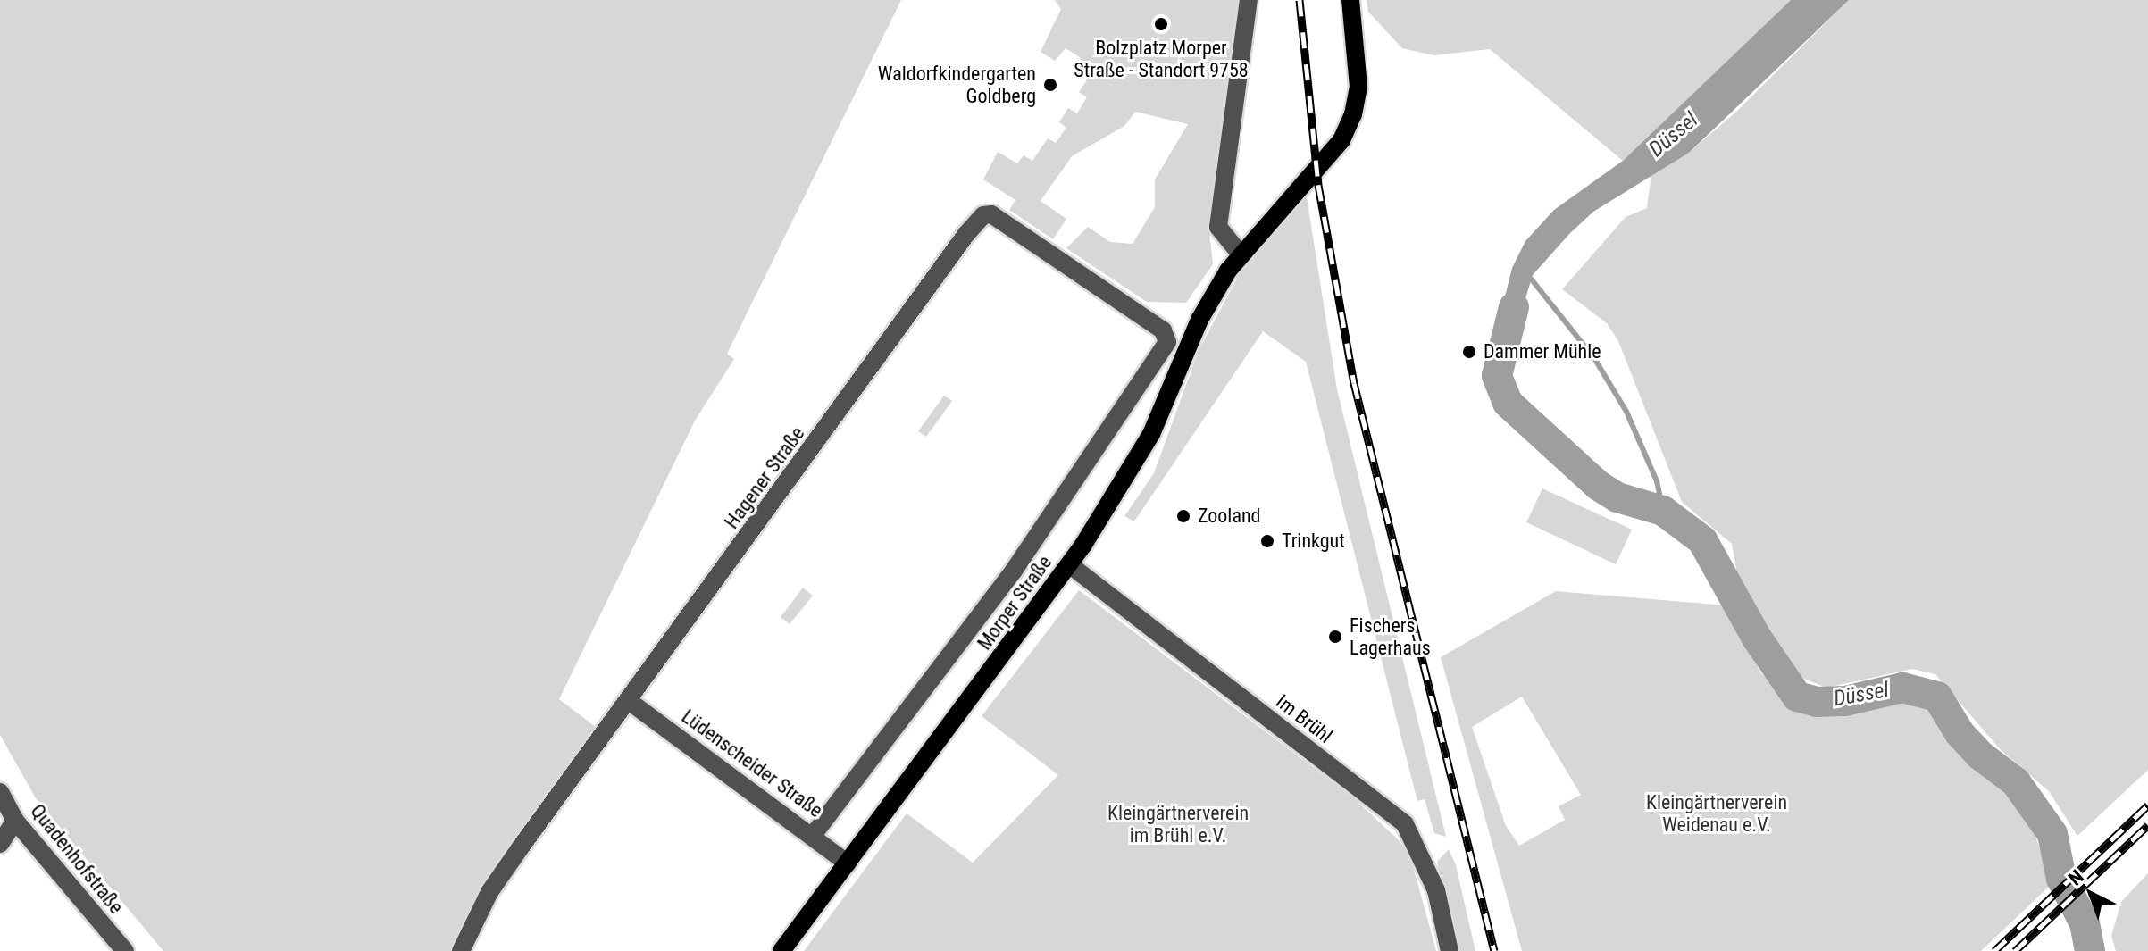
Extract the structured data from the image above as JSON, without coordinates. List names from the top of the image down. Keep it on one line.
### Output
{"streets":{"main road":["Morper Straße"],"street":["Hagener Straße","Im Brühl","Lüdenscheider Straße","Quadenhofstraße"]},"crossings":[["Hagener Straße","Morper Straße"],["Hagener Straße","Lüdenscheider Straße"],["Morper Straße","Im Brühl"],["Morper Straße","Lüdenscheider Straße"]],"water":["Düssel"],"parks":["Kleingärtnerverein Weidenau e.V.","Kleingärtnerverein im Brühl e.V."],"places":["Bolzplatz Morper Straße - Standort 9758","Waldorfkindergarten Goldberg","Dammer Mühle","Zooland","Trinkgut","Fischers Lagerhaus"],"north":"top left"}
